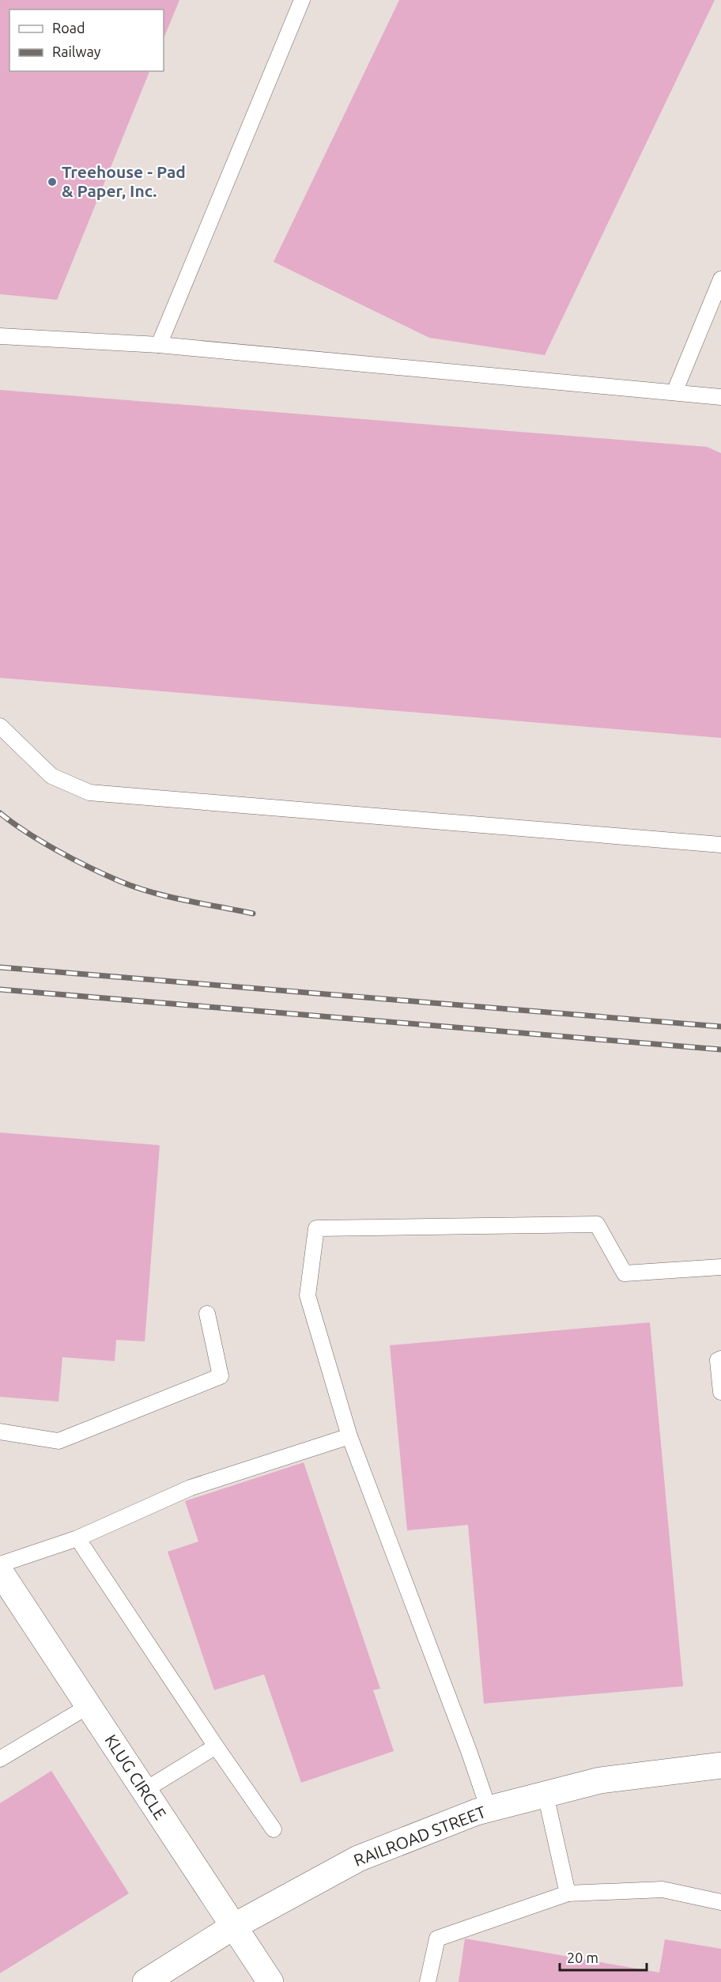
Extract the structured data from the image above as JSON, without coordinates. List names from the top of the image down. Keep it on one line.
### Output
{"streets":{"main road":["KLUG CIRCLE","RAILROAD STREET"]},"crossings":[["KLUG CIRCLE","RAILROAD STREET"]],"places":["Treehouse - Pad & Paper, Inc."],"legend":["Road","Railway"],"scale_bar":"20 m"}
